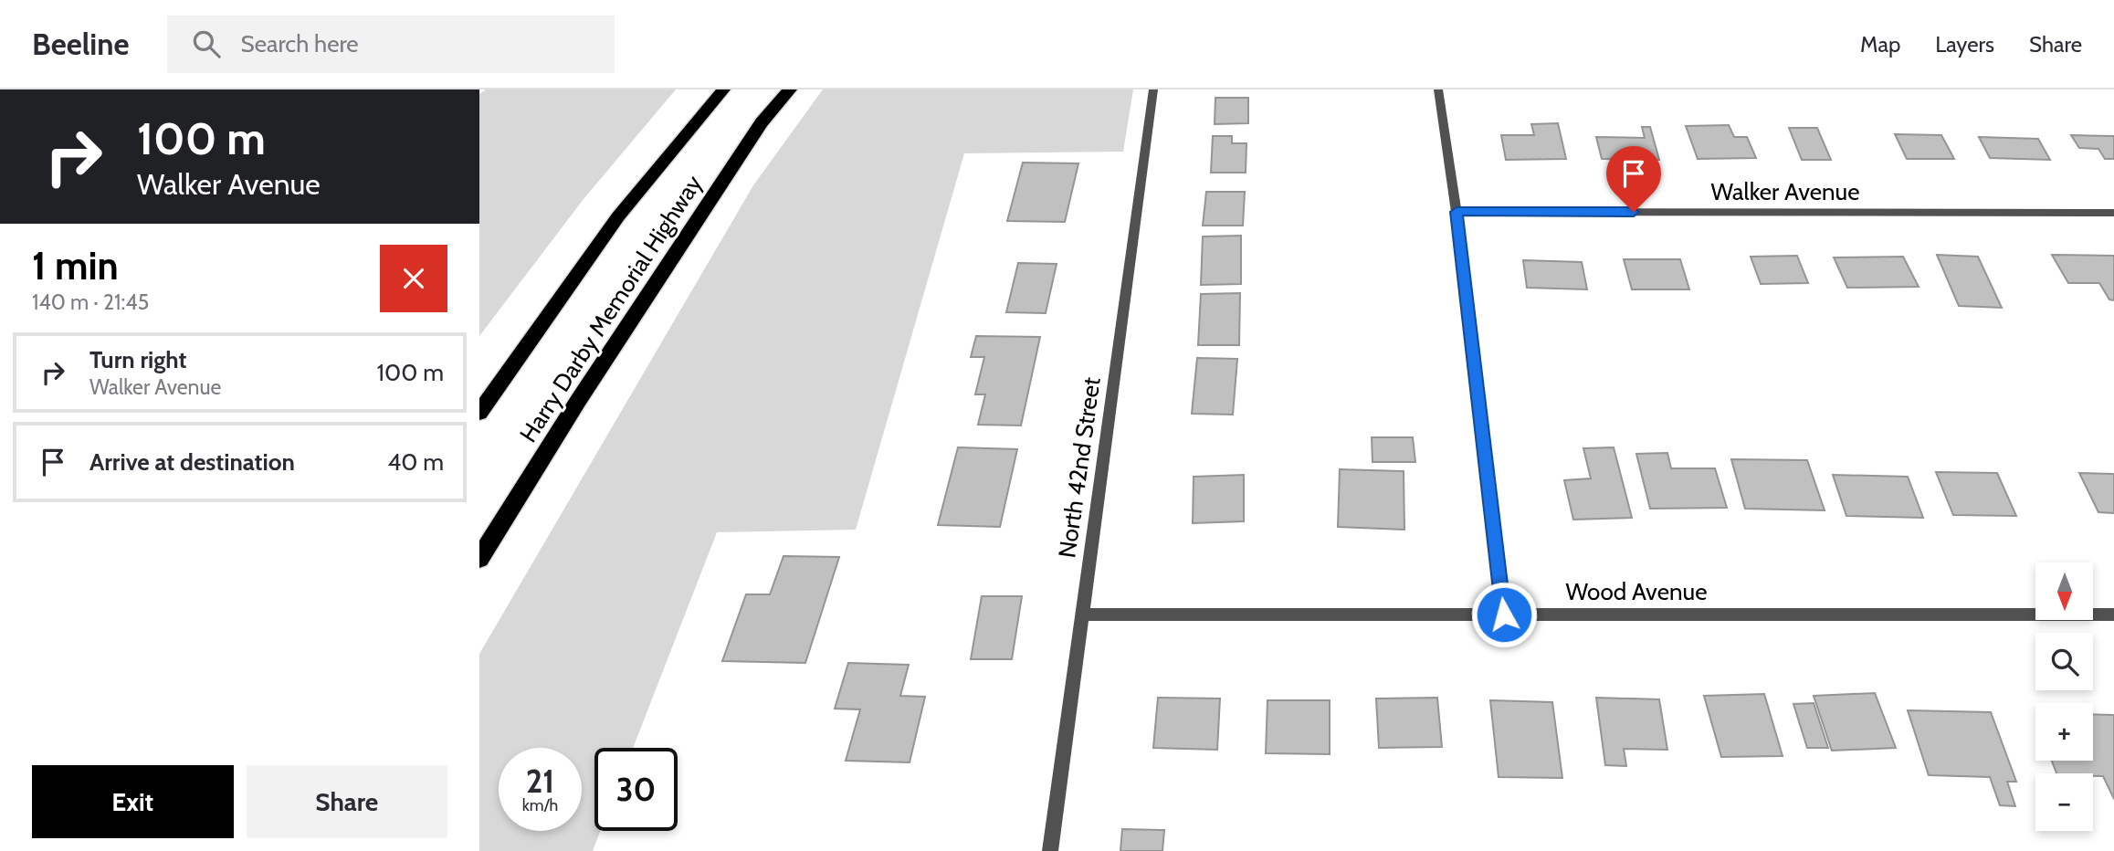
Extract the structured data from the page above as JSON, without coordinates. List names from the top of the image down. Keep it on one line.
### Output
{"streets":{"highway":["Harry Darby Memorial Highway"],"street":["Walker Avenue","North 42nd Street","Wood Avenue"]},"crossings":[["North 42nd Street","Wood Avenue"]],"north":"bottom","page":{"header":"Beeline","search":"Search here","nav":["Map","Layers","Share"],"turn":["100 m","Walker Avenue"],"heading":["1 min","140 m · 21:45"],"list":[{"name":"Turn right","note":"Walker Avenue","value":"100 m"},{"name":"Arrive at destination","value":"40 m"}],"map_buttons":["+","−"],"speed":"21 km/h","limit":"30","buttons":["Exit","Share"]}}
